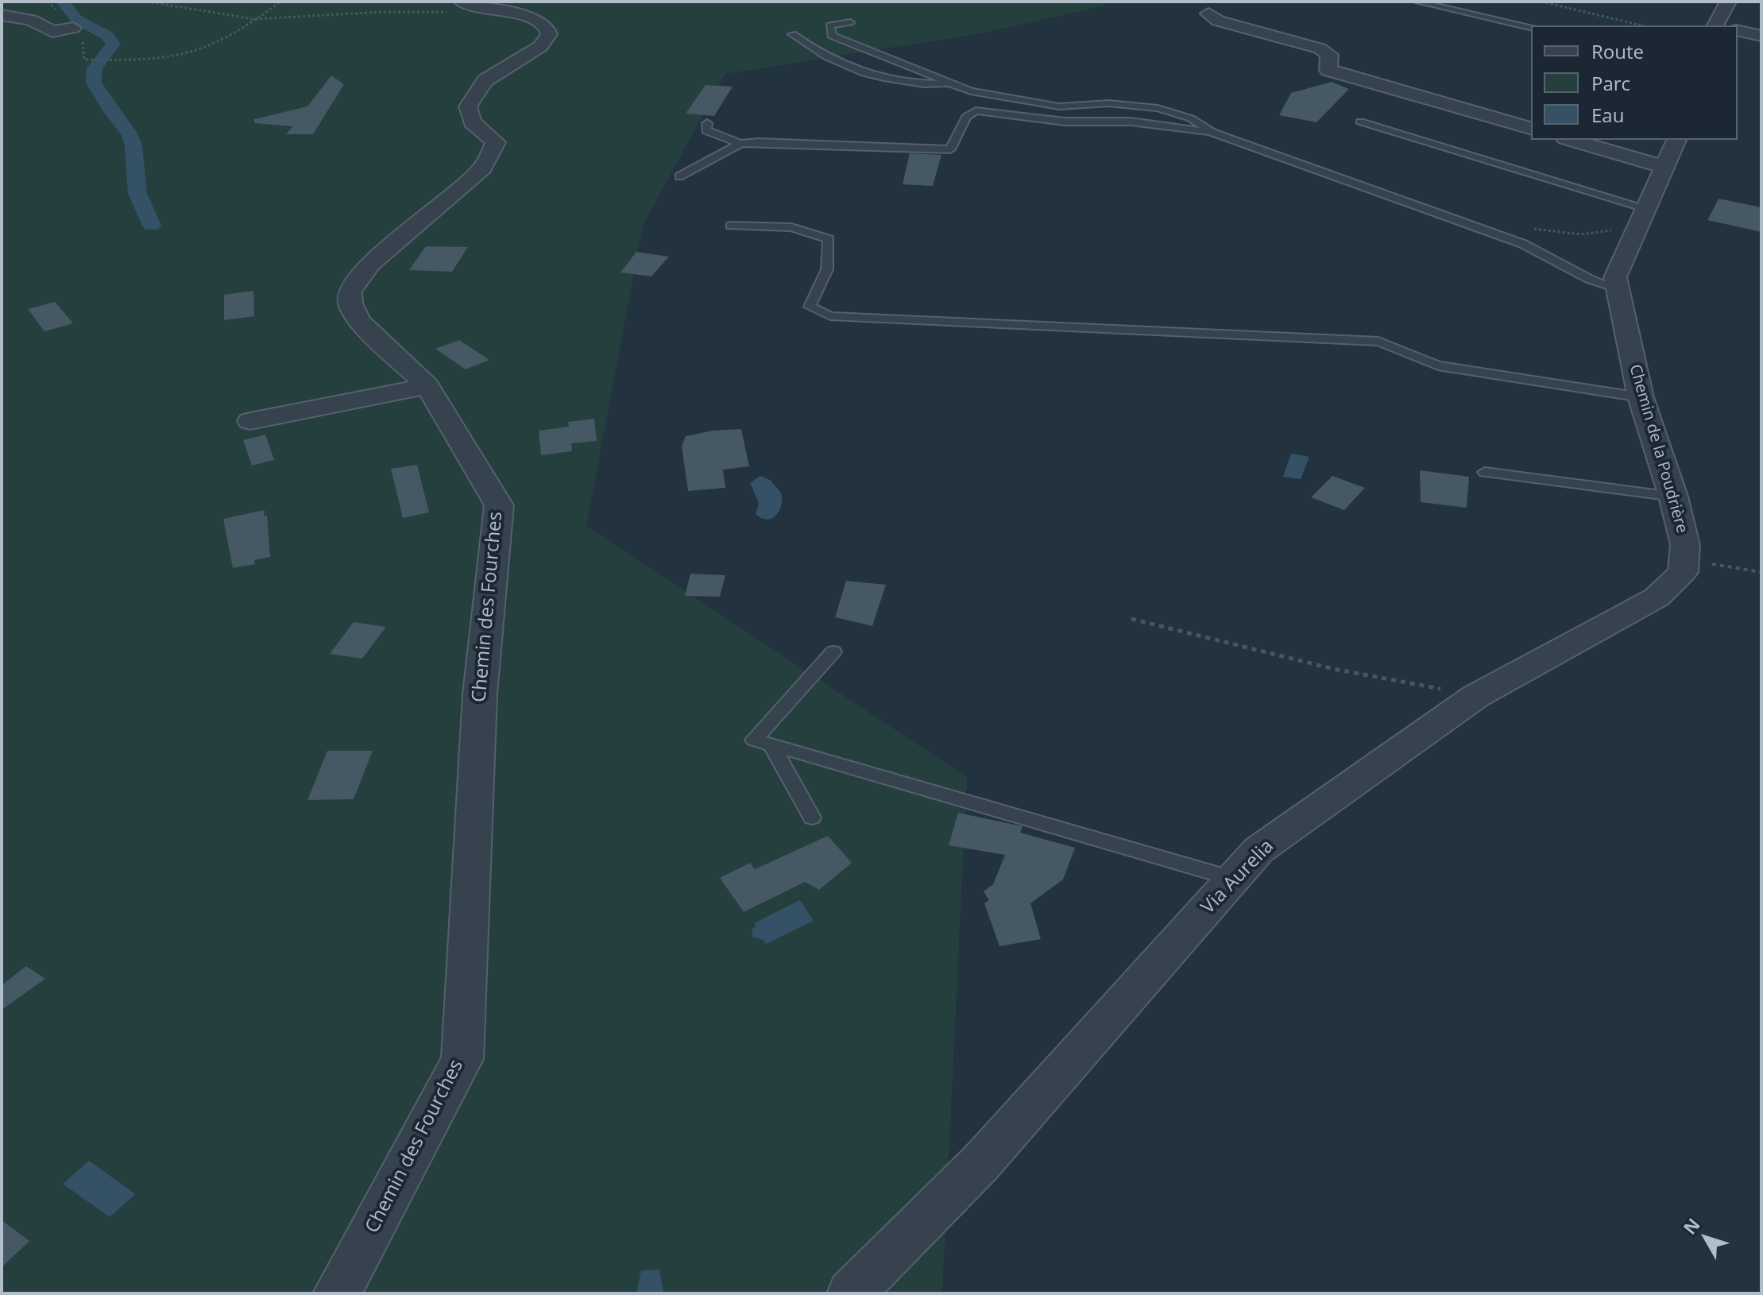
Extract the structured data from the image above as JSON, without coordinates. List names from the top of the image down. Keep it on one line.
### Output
{"streets":{"street":["Chemin de la Poudrière","Chemin des Fourches","Via Aurelia"]},"crossings":[["Chemin de la Poudrière","Via Aurelia"]],"legend":["Route","Parc","Eau"],"north":"top left"}
